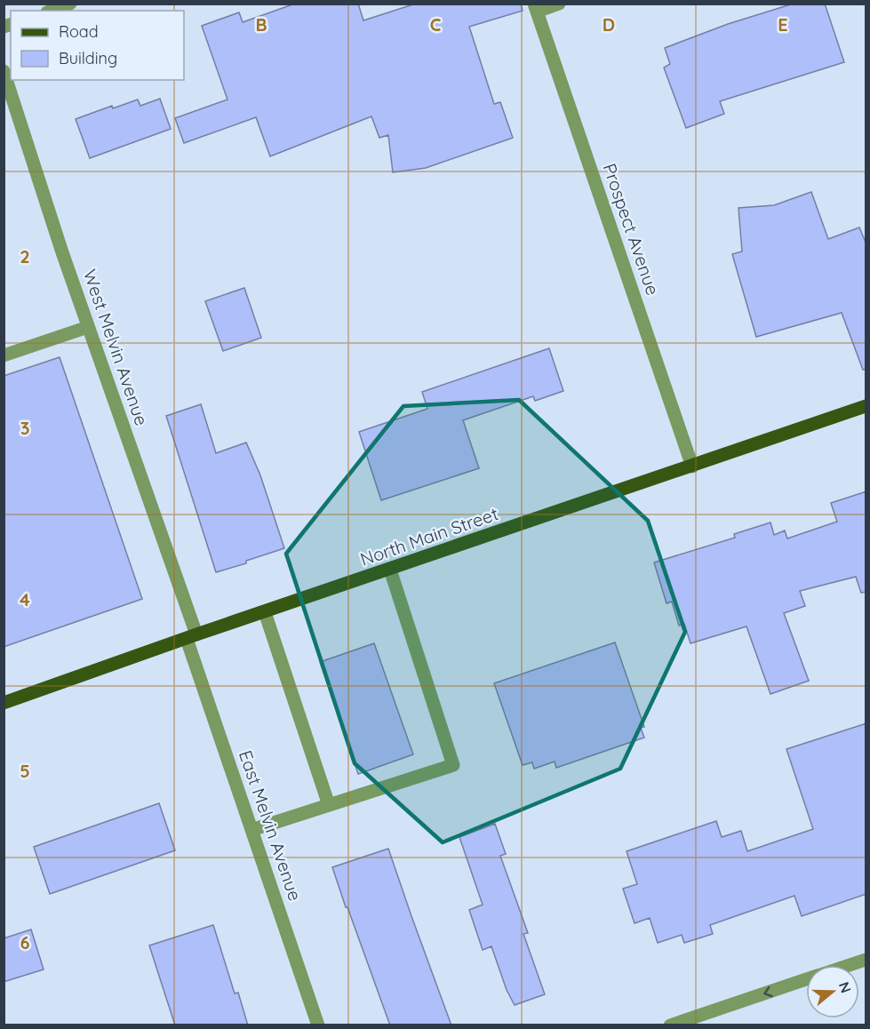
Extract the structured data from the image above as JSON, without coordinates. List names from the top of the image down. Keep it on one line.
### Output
{"streets":{"main road":["North Main Street"],"street":["Prospect Avenue","West Melvin Avenue","East Melvin Avenue"]},"crossings":[["Prospect Avenue","North Main Street"],["West Melvin Avenue","North Main Street"],["West Melvin Avenue","East Melvin Avenue"],["North Main Street","East Melvin Avenue"]],"legend":["Road","Building"],"north":"right","grid":{"columns":["B","C","D","E"],"rows":["2","3","4","5","6"]}}
